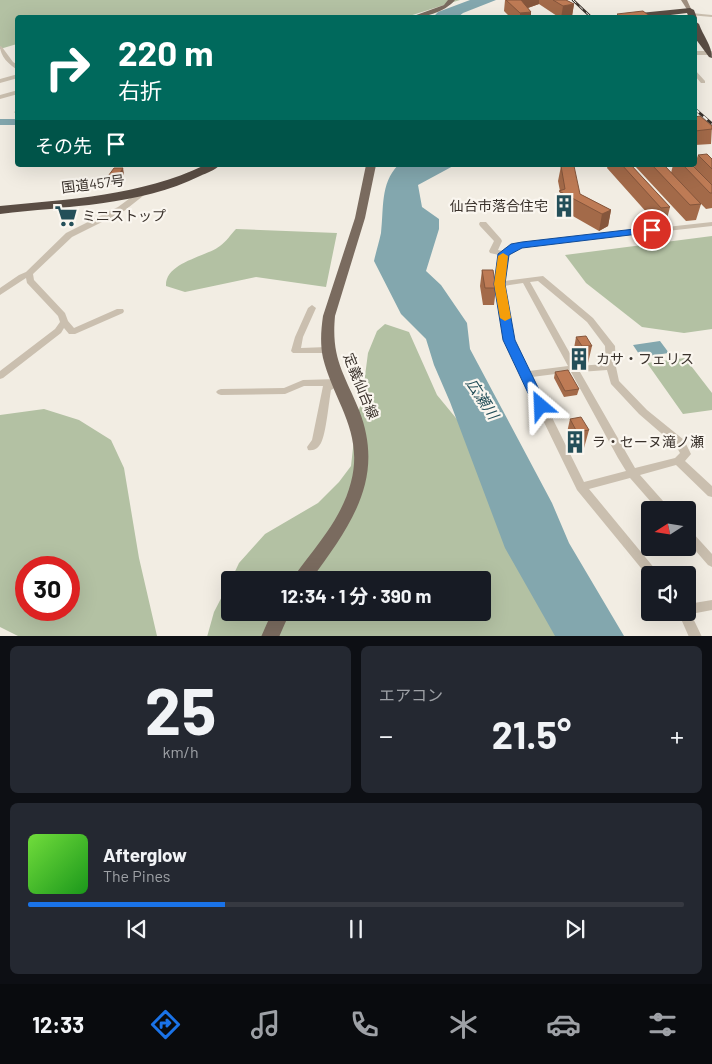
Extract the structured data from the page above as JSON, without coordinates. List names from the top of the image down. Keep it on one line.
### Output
{"streets":{"highway":["国道457号"],"main road":["定義仙台線"]},"water":["広瀬川"],"places":{"building":["仙台市落合住宅","カサ・フェリス","ラ・セーヌ滝ノ瀬"],"supermarket":["ミニストップ"]},"north":"left","page":{"turn":["220 m","右折"],"then":"その先","limit":"30","trip":"12:34 · 1 分 · 390 m","tile":[["25","km/h"],"エアコン"],"heat":["−","21.5°","+"],"song":["Afterglow","The Pines"],"tabs":"12:33"}}
